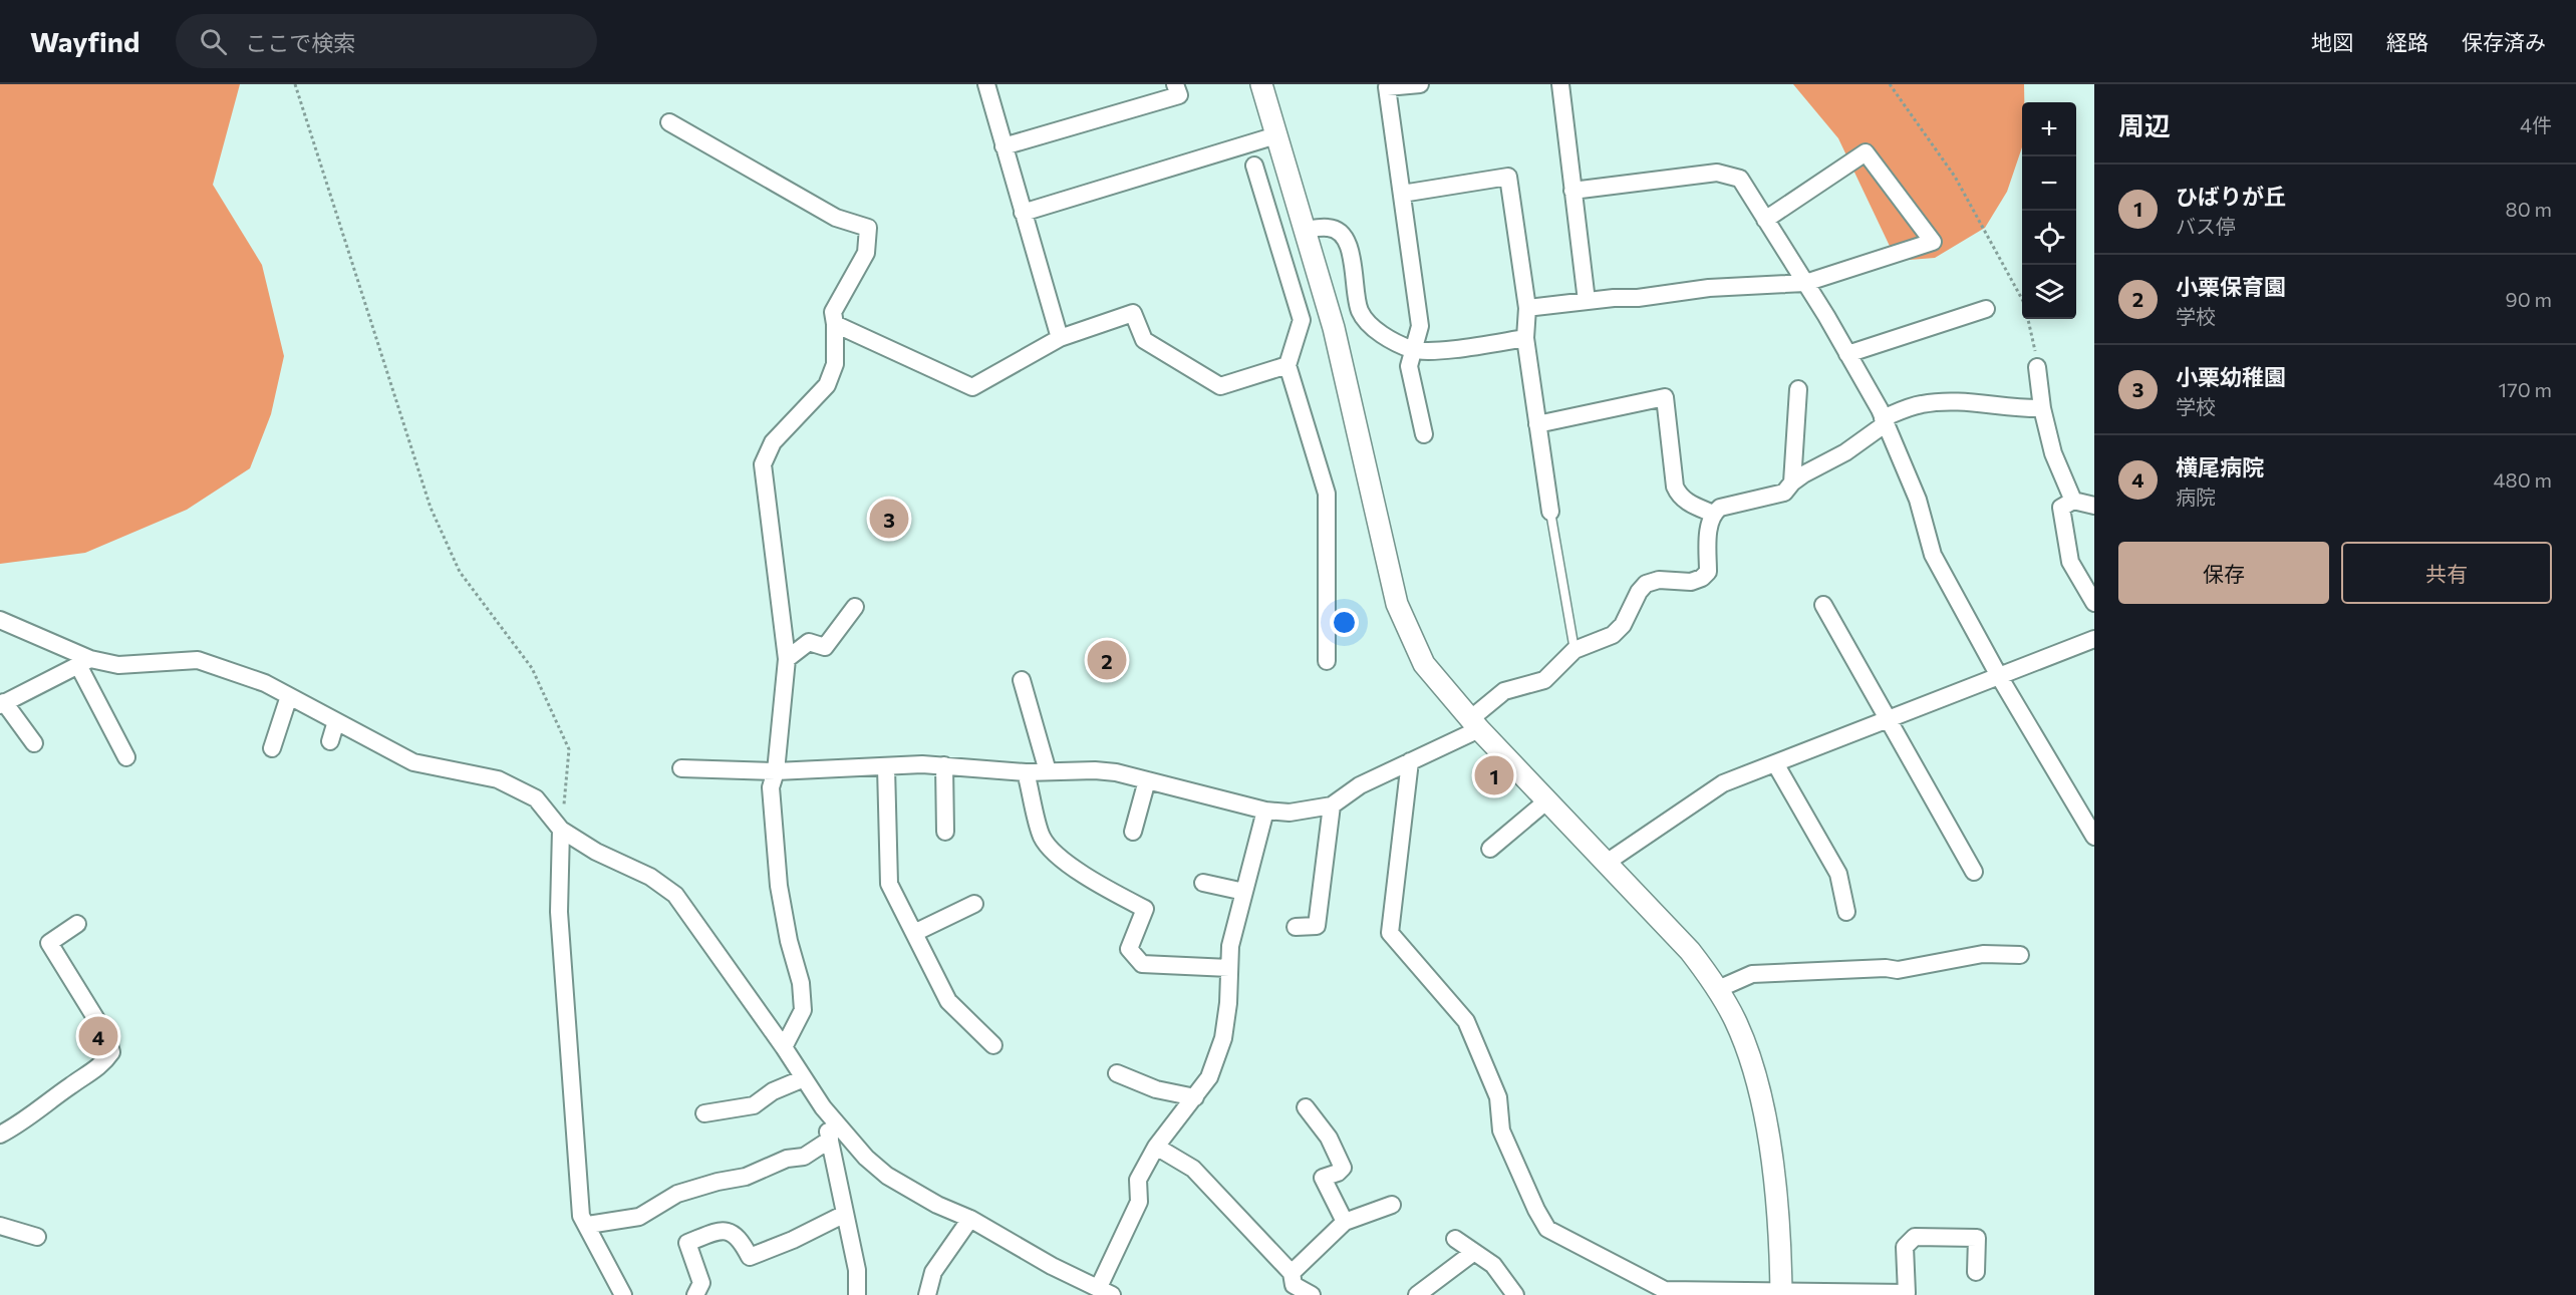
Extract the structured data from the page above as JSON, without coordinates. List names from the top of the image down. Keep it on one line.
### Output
{"page":{"header":"Wayfind","search":"ここで検索","nav":["地図","経路","保存済み"],"heading":["周辺","4件"],"map_buttons":["+","−"],"list":[{"mark":"1","name":"ひばりが丘","note":"バス停","value":"80 m"},{"mark":"2","name":"小栗保育園","note":"学校","value":"90 m"},{"mark":"3","name":"小栗幼稚園","note":"学校","value":"170 m"},{"mark":"4","name":"横尾病院","note":"病院","value":"480 m"}],"pins":["3","2","1","4"],"buttons":["保存","共有"]}}
